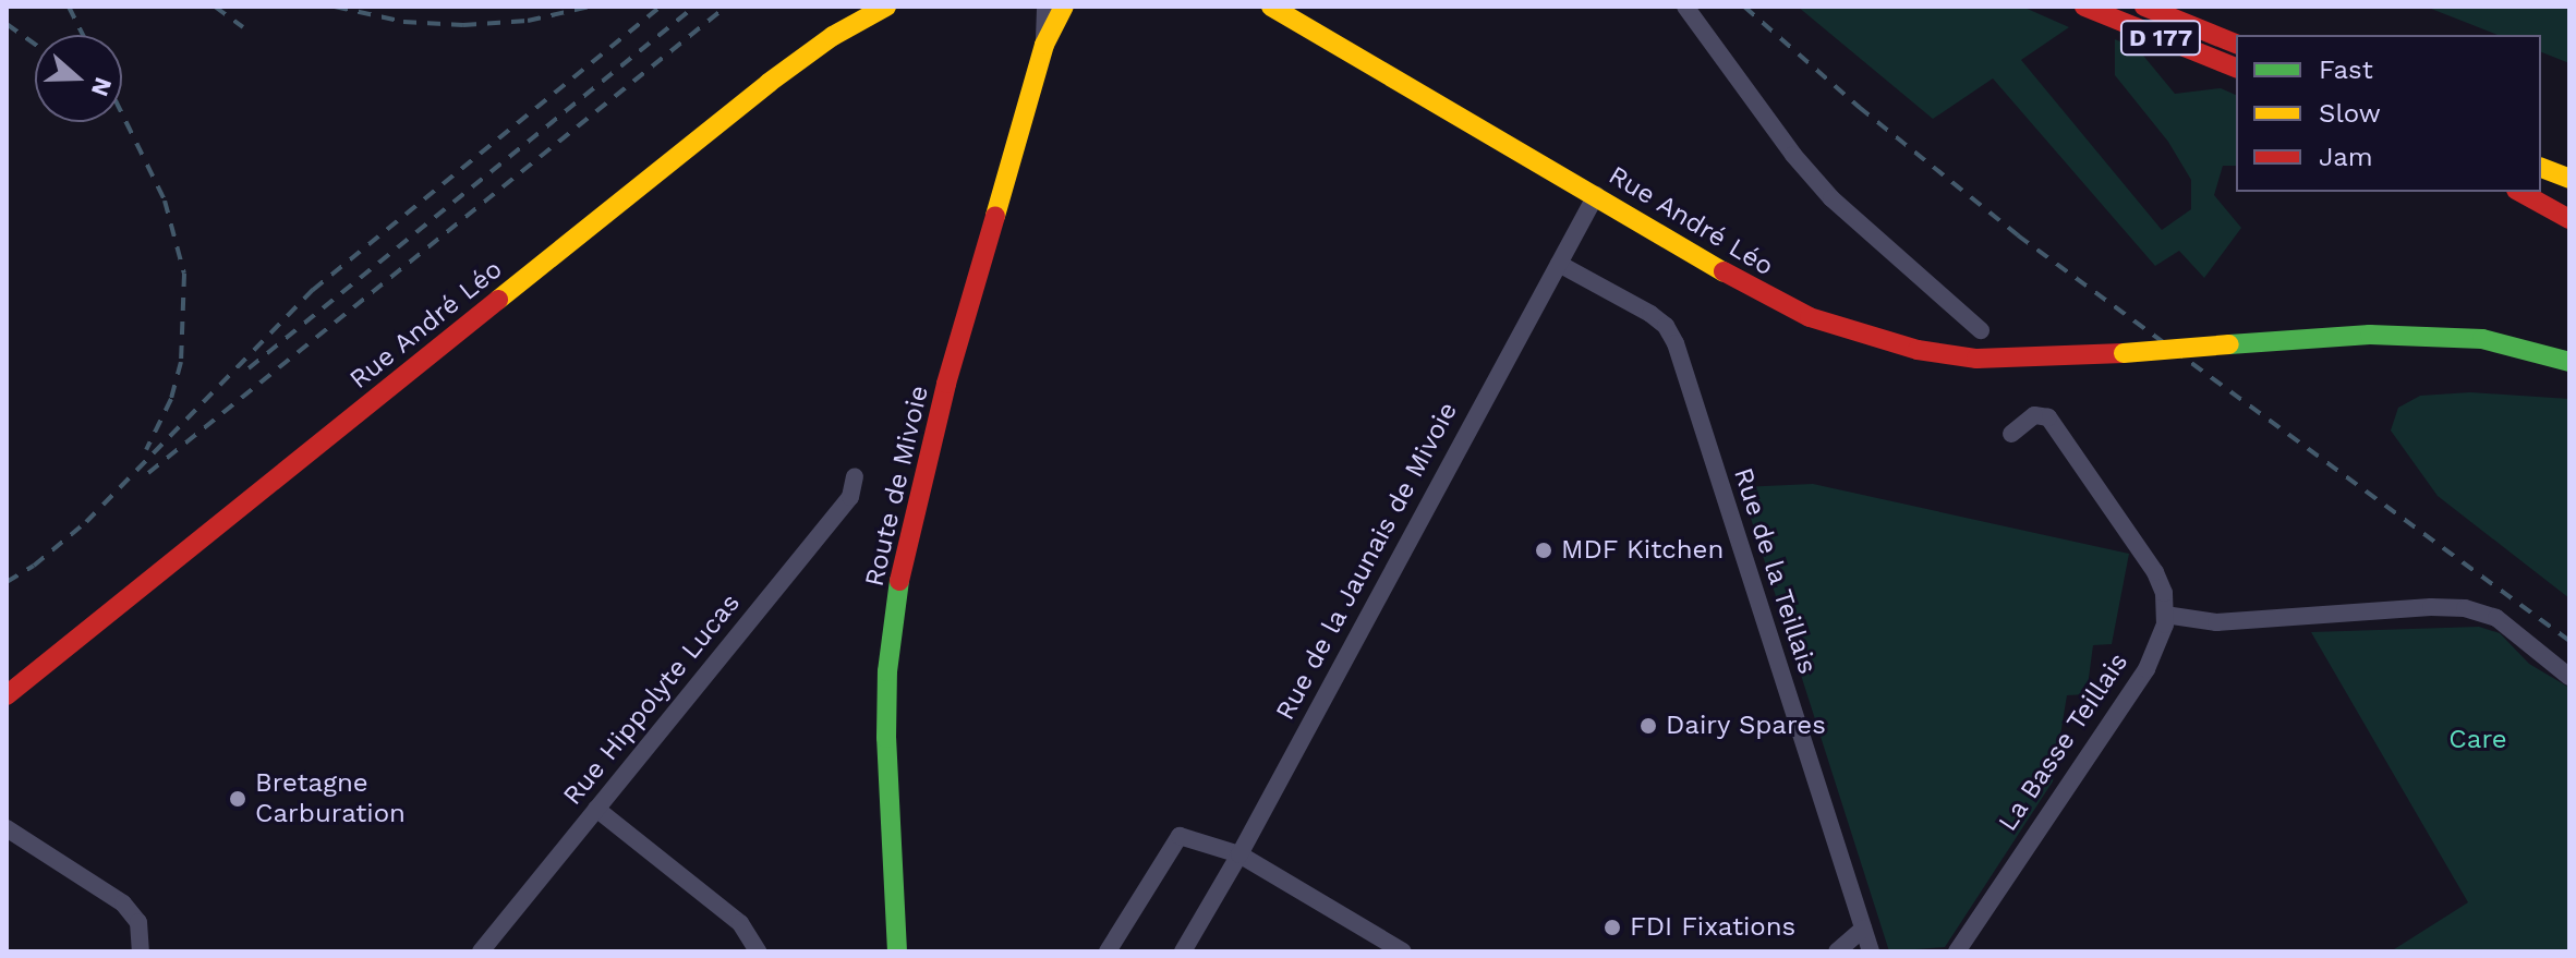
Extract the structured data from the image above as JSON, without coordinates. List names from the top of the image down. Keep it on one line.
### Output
{"streets":{"main road":["D 177","Rue André Léo","Route de Mivoie"],"street":["Rue de la Jaunais de Mivoie","Rue de la Teillais","Rue Hippolyte Lucas","La Basse Teillais"]},"crossings":[["Rue André Léo","Rue de la Jaunais de Mivoie"],["Rue de la Jaunais de Mivoie","Rue de la Teillais"]],"parks":["Care"],"places":["MDF Kitchen","Dairy Spares","Bretagne Carburation","FDI Fixations"],"legend":["Fast","Slow","Jam"],"north":"right"}
